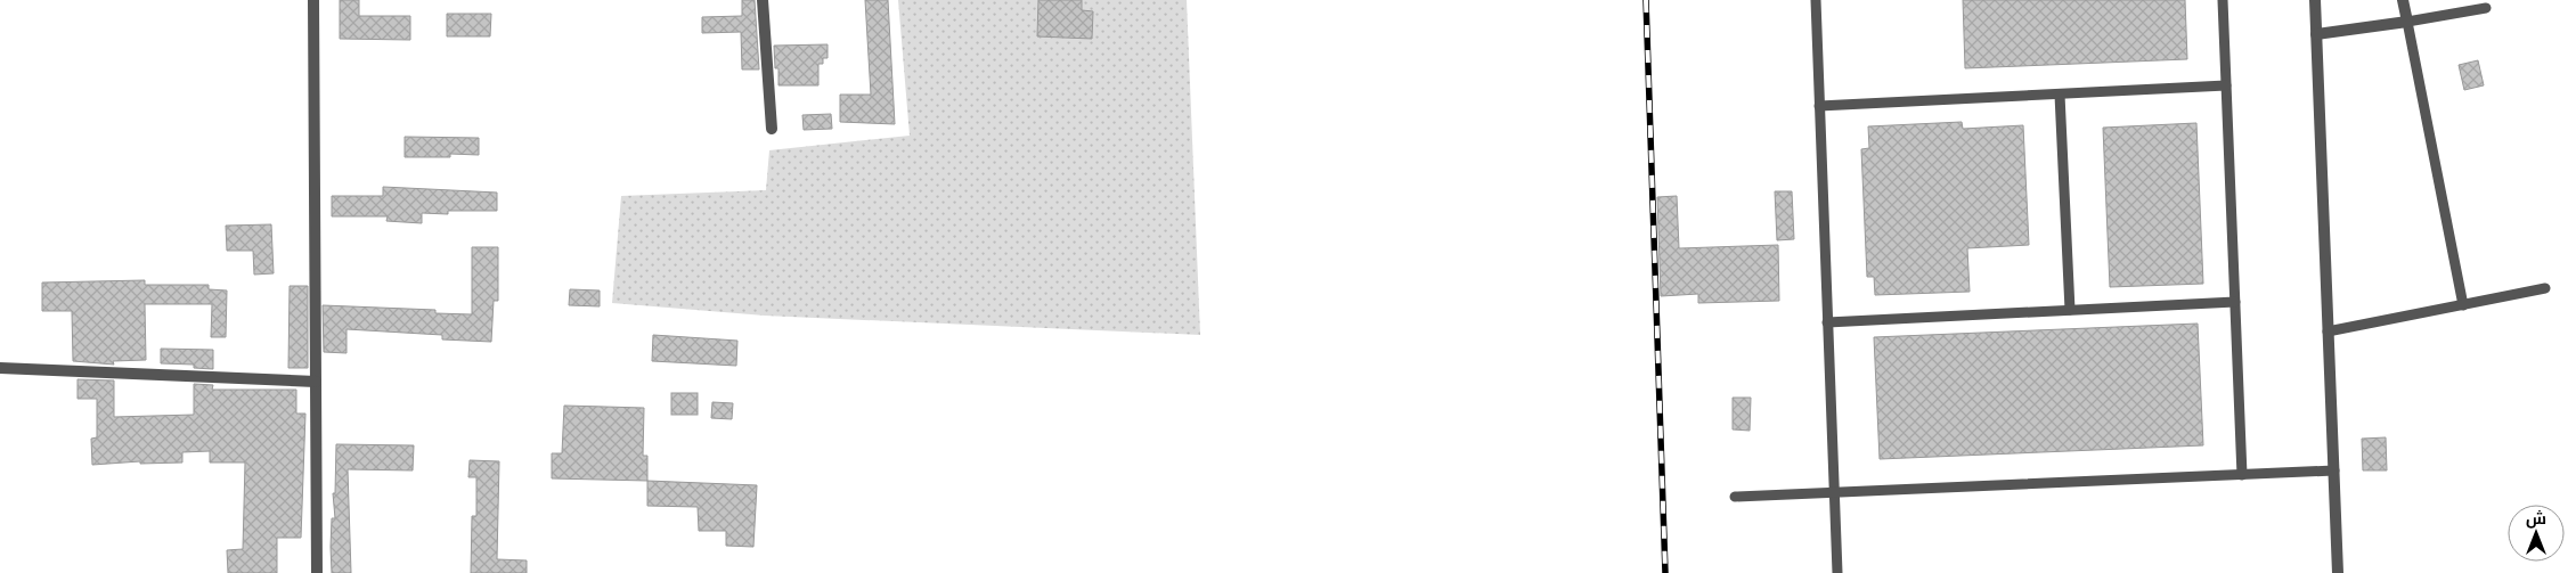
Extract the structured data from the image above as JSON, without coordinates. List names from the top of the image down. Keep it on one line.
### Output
{"north":"top"}
